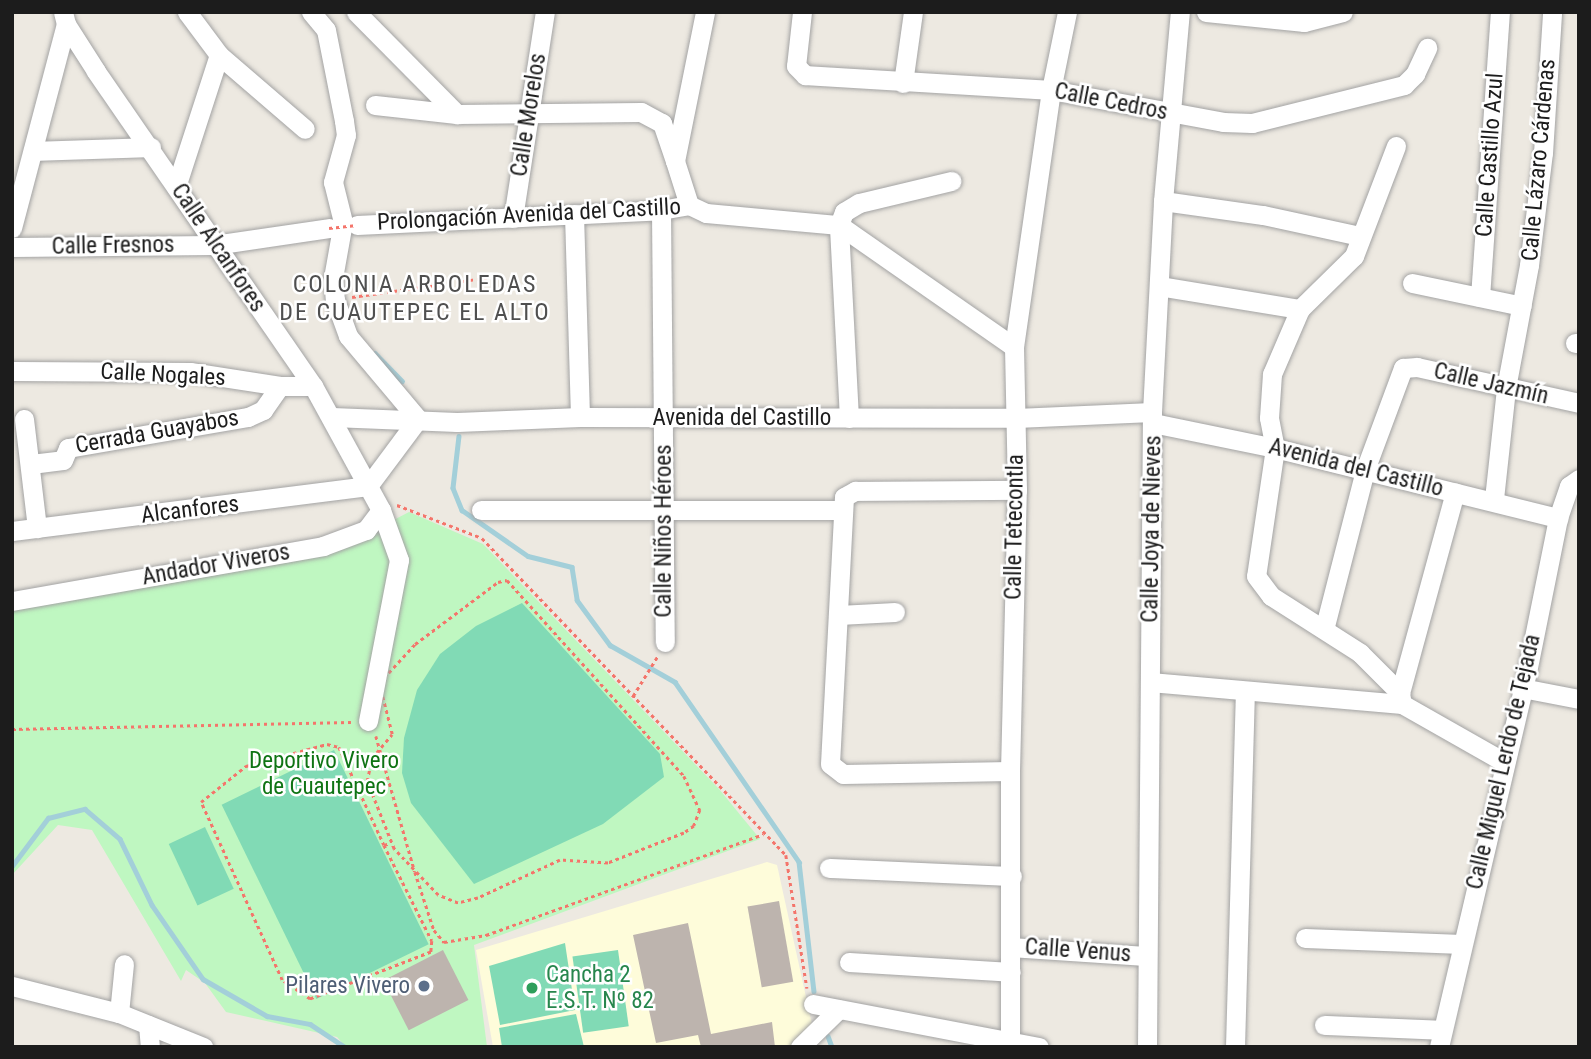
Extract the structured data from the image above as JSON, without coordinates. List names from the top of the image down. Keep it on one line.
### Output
{"streets":{"street":["Calle Cedros","Calle Morelos","Calle Castillo Azul","Calle Lázaro Cárdenas","Prolongación Avenida del Castillo","Calle Fresnos","Calle Alcanfores","Calle Nogales","Calle Jazmín","Avenida del Castillo","Cerrada Guayabos","Alcanfores","Calle Tetecontla","Calle Joya de Nieves","Calle Niños Héroes","Andador Viveros","Calle Miguel Lerdo de Tejada","Calle Venus"]},"crossings":[["Calle Cedros","Calle Tetecontla"],["Calle Cedros","Calle Joya de Nieves"],["Calle Morelos","Prolongación Avenida del Castillo"],["Calle Lázaro Cárdenas","Calle Jazmín"],["Calle Lázaro Cárdenas","Avenida del Castillo"],["Prolongación Avenida del Castillo","Calle Tetecontla"],["Prolongación Avenida del Castillo","Calle Niños Héroes"],["Calle Fresnos","Calle Alcanfores"],["Calle Alcanfores","Calle Nogales"],["Calle Alcanfores","Avenida del Castillo"],["Calle Alcanfores","Alcanfores"],["Calle Nogales","Cerrada Guayabos"],["Calle Jazmín","Avenida del Castillo"],["Avenida del Castillo","Calle Tetecontla"],["Avenida del Castillo","Calle Joya de Nieves"],["Avenida del Castillo","Calle Niños Héroes"],["Avenida del Castillo","Calle Miguel Lerdo de Tejada"],["Calle Tetecontla","Calle Venus"],["Calle Joya de Nieves","Calle Venus"]],"districts":["COLONIA ARBOLEDAS DE CUAUTEPEC EL ALTO"],"parks":["Deportivo Vivero de Cuautepec"],"places":["Pilares Vivero","Cancha 2 E.S.T. Nº 82"]}
